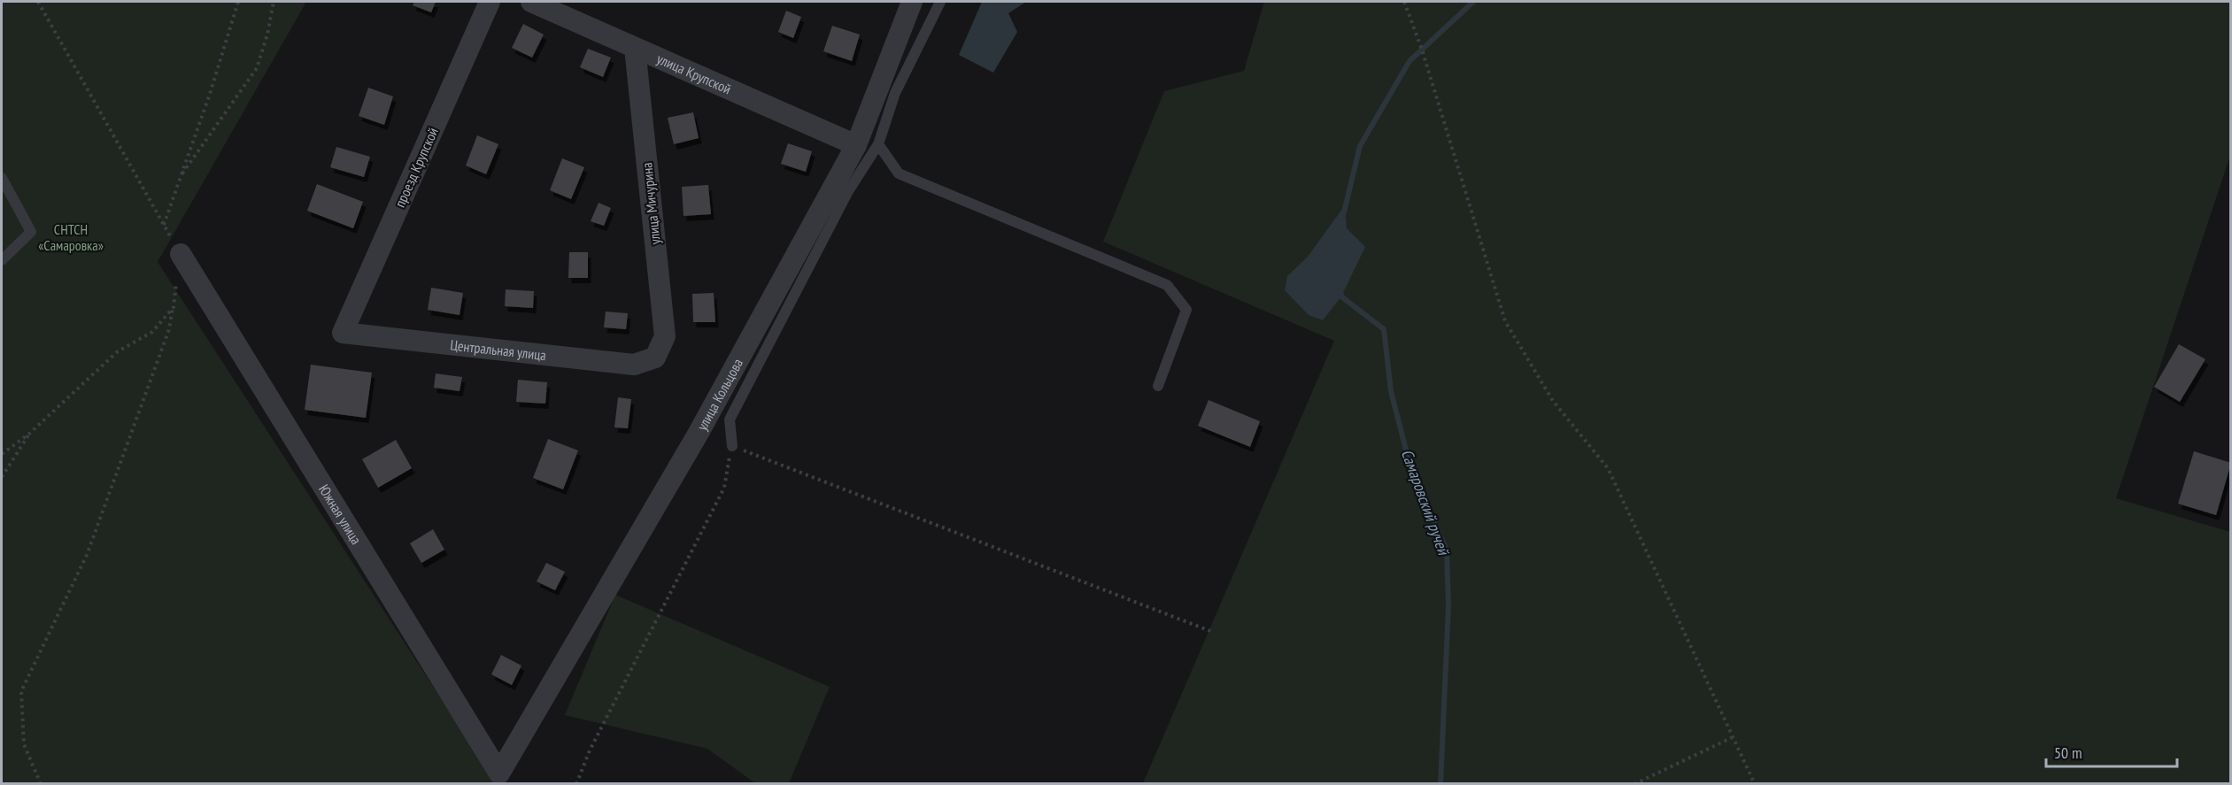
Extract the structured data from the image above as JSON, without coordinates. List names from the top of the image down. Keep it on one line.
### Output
{"streets":{"street":["улица Крупской","проезд Крупской","улица Мичурина","Центральная улица","улица Кольцова","Южная улица"]},"crossings":[["улица Крупской","улица Мичурина"],["улица Крупской","улица Кольцова"],["проезд Крупской","Центральная улица"],["улица Мичурина","Центральная улица"],["улица Кольцова","Южная улица"]],"water":["Самаровский ручей"],"parks":["СНТСН «Самаровка»"],"scale_bar":"50 m"}
